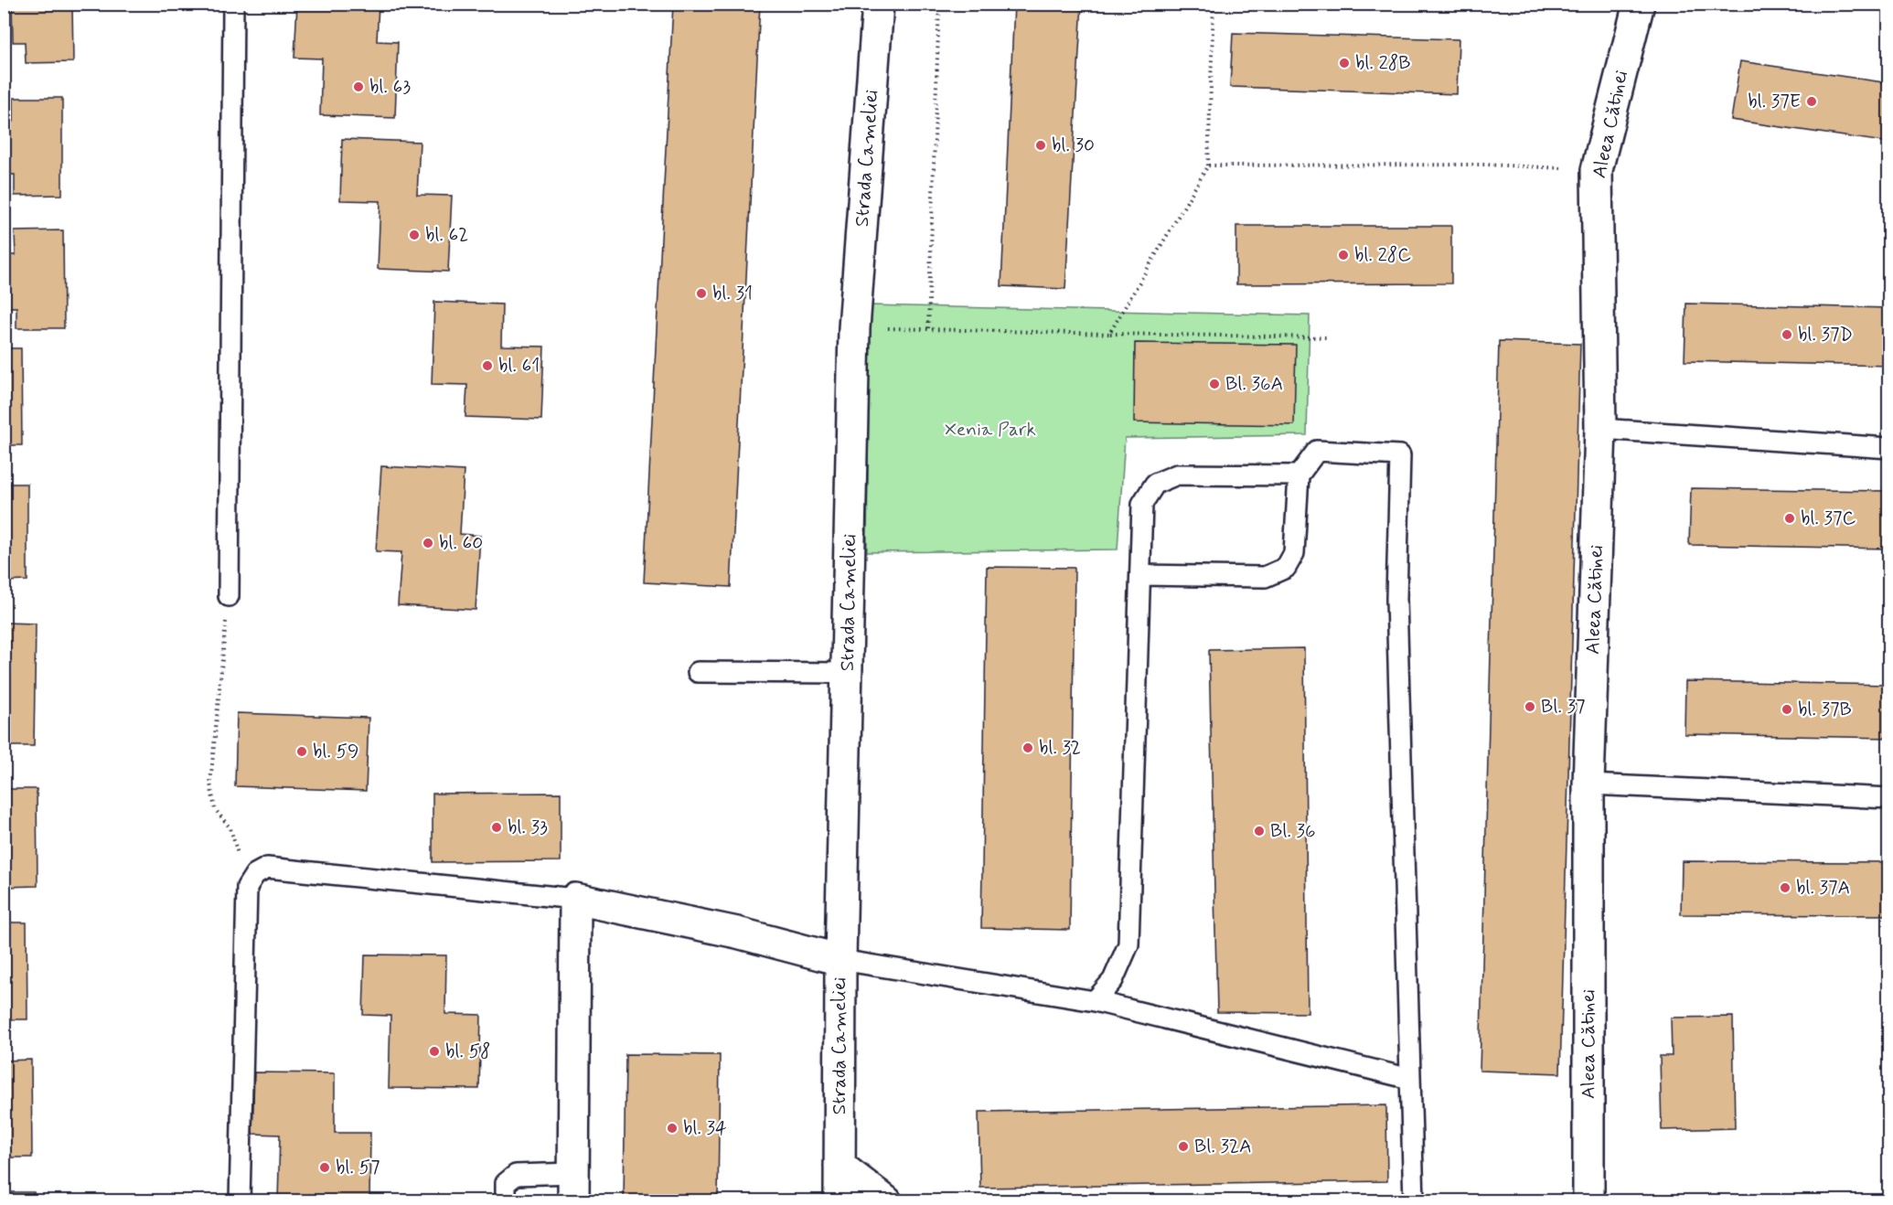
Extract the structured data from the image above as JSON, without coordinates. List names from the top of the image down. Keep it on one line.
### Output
{"streets":{"street":["Aleea Cătinei","Strada Cameliei"]},"parks":["Xenia Park"],"places":["bl. 28B","bl. 63","bl. 37E","bl. 30","bl. 62","bl. 28C","bl. 31","bl. 37D","bl. 61","Bl. 36A","bl. 37C","bl. 60","Bl. 37","bl. 37B","bl. 32","bl. 59","bl. 33","Bl. 36","bl. 37A","bl. 58","bl. 34","Bl. 32A","bl. 57"]}
